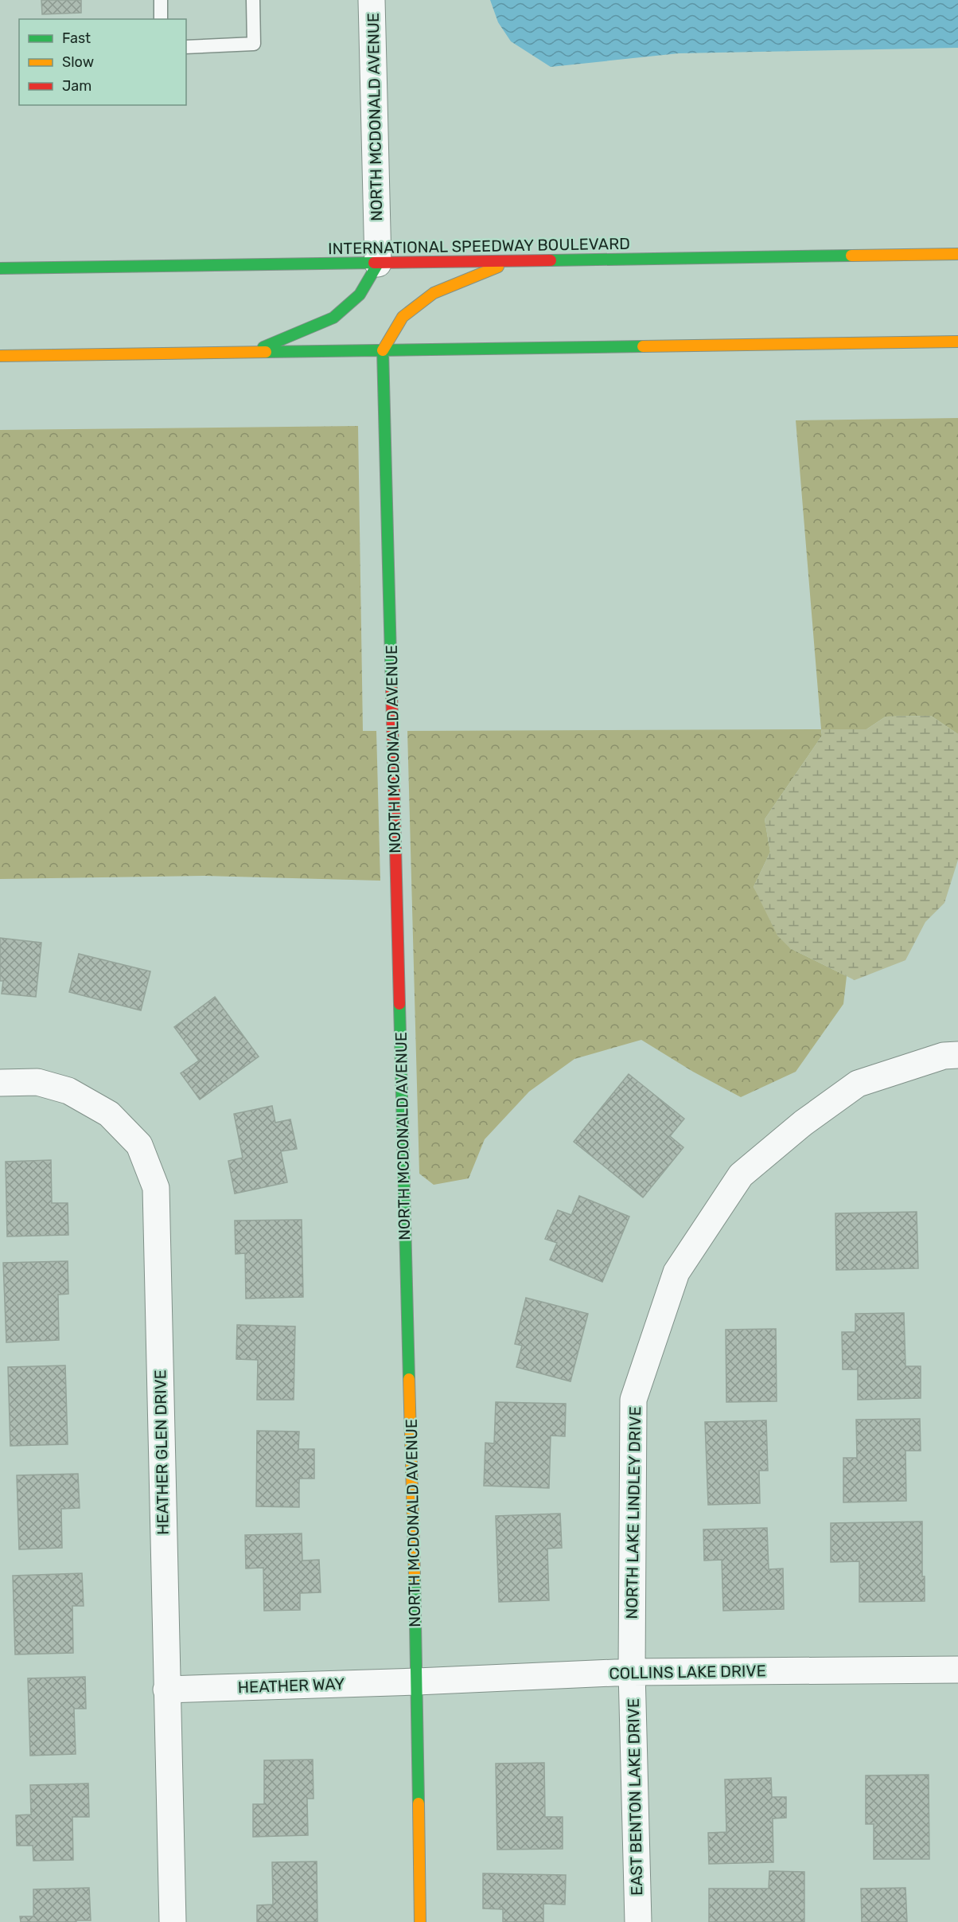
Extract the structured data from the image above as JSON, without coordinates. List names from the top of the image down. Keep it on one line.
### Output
{"streets":{"main road":["NORTH MCDONALD AVENUE","INTERNATIONAL SPEEDWAY BOULEVARD"],"street":["HEATHER GLEN DRIVE","NORTH LAKE LINDLEY DRIVE","COLLINS LAKE DRIVE","HEATHER WAY","EAST BENTON LAKE DRIVE"]},"crossings":[["NORTH MCDONALD AVENUE","INTERNATIONAL SPEEDWAY BOULEVARD"],["NORTH MCDONALD AVENUE","COLLINS LAKE DRIVE"],["NORTH MCDONALD AVENUE","HEATHER WAY"],["HEATHER GLEN DRIVE","HEATHER WAY"],["NORTH LAKE LINDLEY DRIVE","COLLINS LAKE DRIVE"],["NORTH LAKE LINDLEY DRIVE","EAST BENTON LAKE DRIVE"],["COLLINS LAKE DRIVE","HEATHER WAY"],["COLLINS LAKE DRIVE","EAST BENTON LAKE DRIVE"]],"legend":["Fast","Slow","Jam"]}
